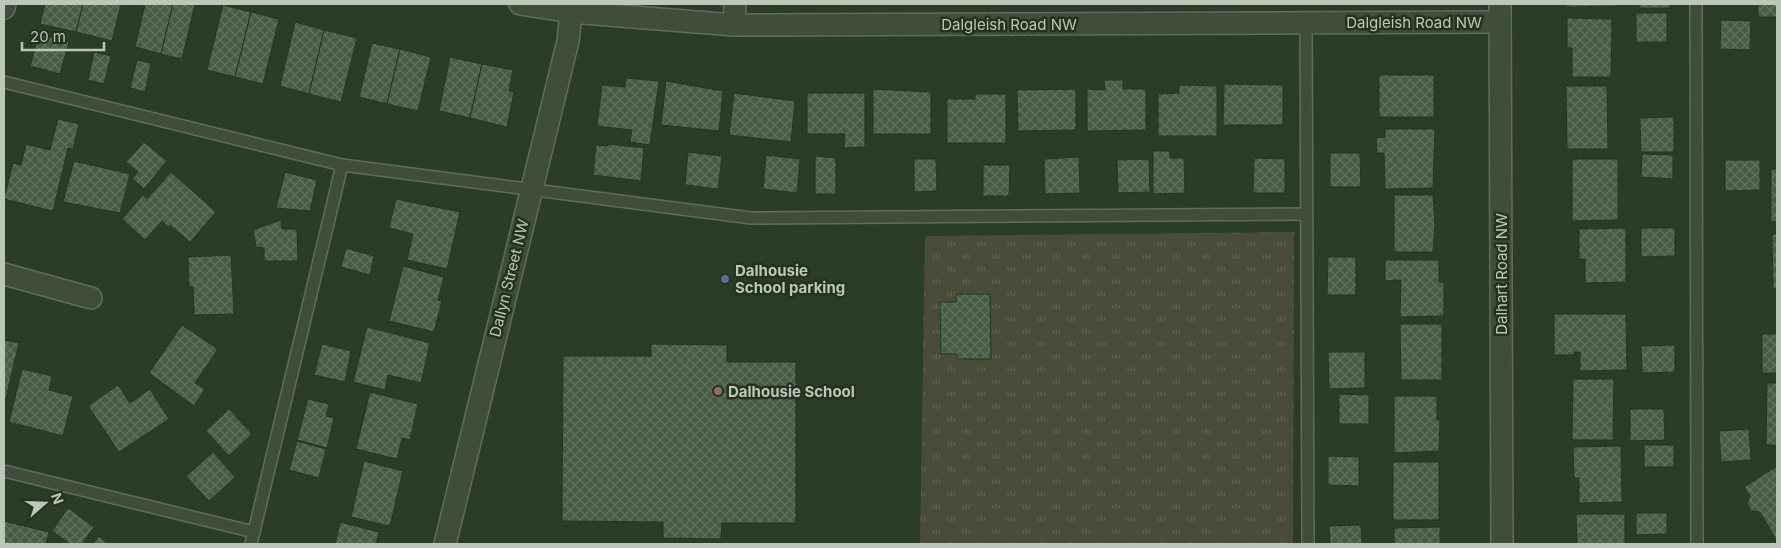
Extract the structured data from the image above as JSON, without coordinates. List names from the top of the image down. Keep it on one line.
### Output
{"streets":{"street":["Dalgleish Road NW","Dalhart Road NW","Dallyn Street NW"]},"crossings":[["Dalgleish Road NW","Dalhart Road NW"],["Dalgleish Road NW","Dallyn Street NW"]],"places":["Dalhousie School parking","Dalhousie School"],"scale_bar":"20 m","north":"right"}
